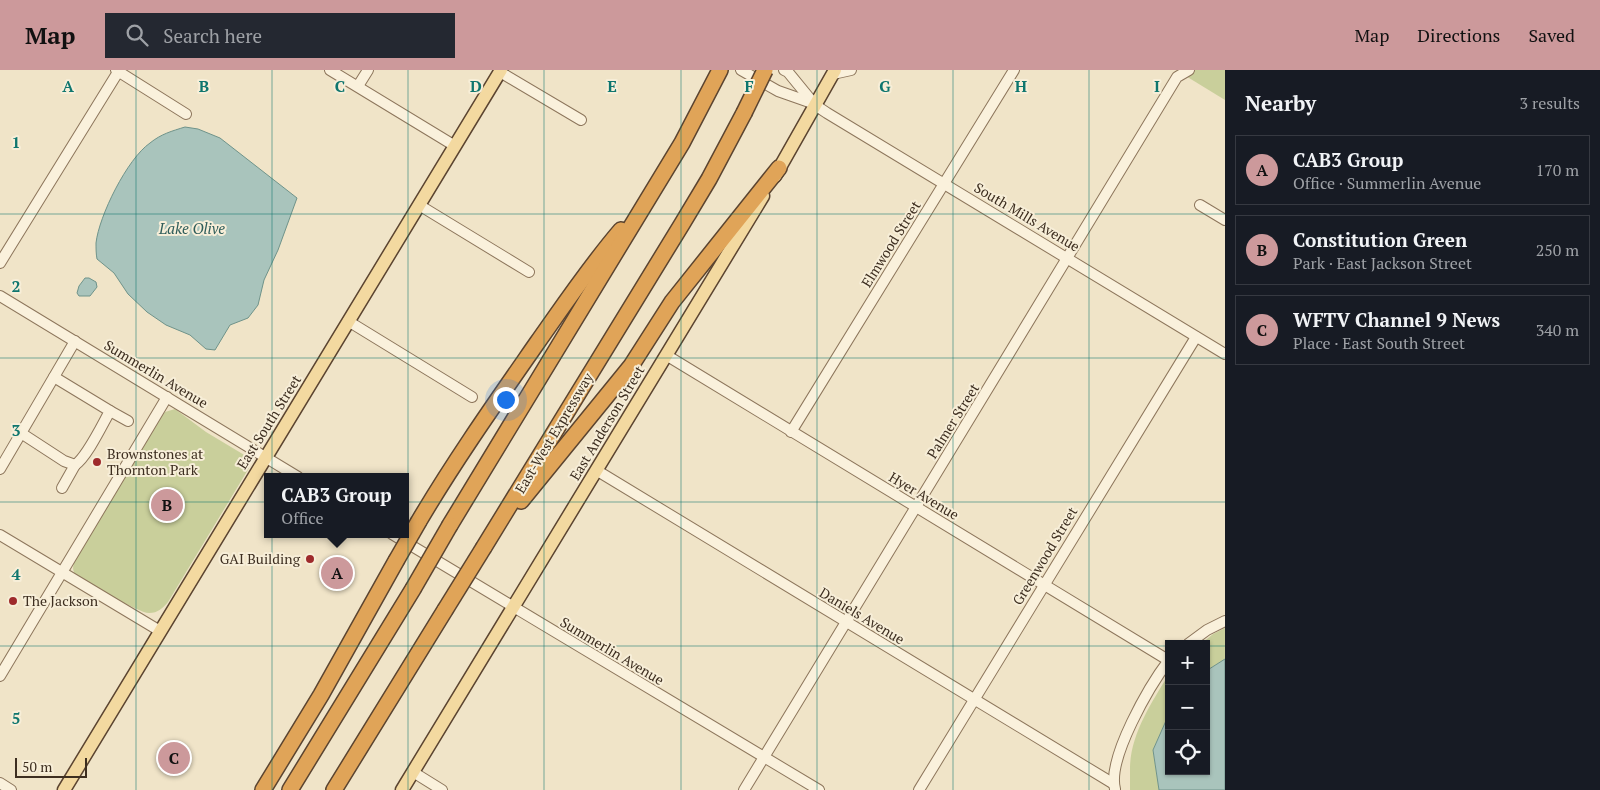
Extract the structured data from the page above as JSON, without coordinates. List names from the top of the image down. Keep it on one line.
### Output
{"streets":{"highway":["East-West Expressway"],"main road":["East South Street","East Anderson Street"],"street":["South Mills Avenue","Elmwood Street","Summerlin Avenue","Palmer Street","Hyer Avenue","Greenwood Street","Daniels Avenue"]},"crossings":[["South Mills Avenue","Elmwood Street"],["South Mills Avenue","Palmer Street"],["South Mills Avenue","East Anderson Street"],["South Mills Avenue","Greenwood Street"],["Elmwood Street","Hyer Avenue"],["Summerlin Avenue","Palmer Street"],["Summerlin Avenue","East South Street"],["Summerlin Avenue","East Anderson Street"],["Palmer Street","Hyer Avenue"],["Palmer Street","Daniels Avenue"],["East Anderson Street","Hyer Avenue"],["East Anderson Street","Daniels Avenue"],["Hyer Avenue","Greenwood Street"],["Greenwood Street","Daniels Avenue"]],"water":["Lake Olive"],"places":["Brownstones at Thornton Park","GAI Building","The Jackson"],"scale_bar":"50 m","page":{"header":"Map","search":"Search here","nav":["Map","Directions","Saved"],"heading":["Nearby","3 results"],"list":[{"mark":"A","name":"CAB3 Group","note":"Office · Summerlin Avenue","value":"170 m"},{"mark":"B","name":"Constitution Green","note":"Park · East Jackson Street","value":"250 m"},{"mark":"C","name":"WFTV Channel 9 News","note":"Place · East South Street","value":"340 m"}],"popup":["CAB3 Group","Office"],"pins":["B","A","C"],"map_buttons":["+","−"],"scale":"50 m"},"grid":{"columns":["A","B","C","D","E","F","G","H","I"],"rows":["1","2","3","4","5"]}}
